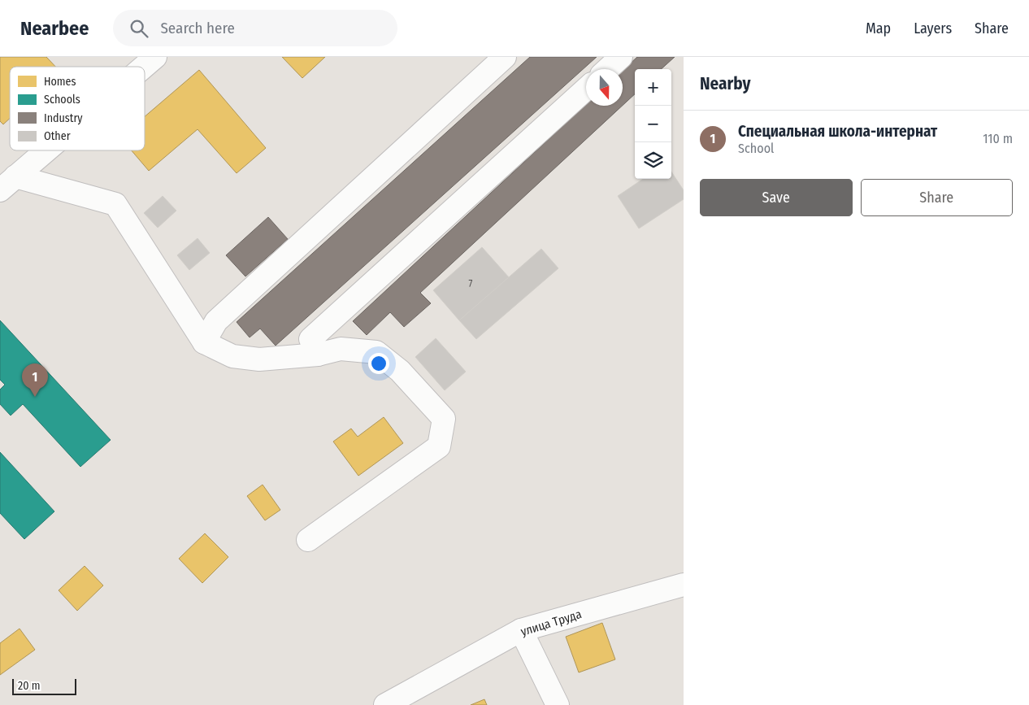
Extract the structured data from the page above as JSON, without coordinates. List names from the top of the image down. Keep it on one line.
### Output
{"streets":{"street":["улица Труда"]},"house_numbers":["7"],"legend":["Homes","Schools","Industry","Other"],"scale_bar":"20 m","north":"bottom","page":{"header":"Nearbee","search":"Search here","nav":["Map","Layers","Share"],"heading":"Nearby","map_buttons":["+","−"],"list":[{"mark":"1","name":"Специальная школа-интернат","note":"School","value":"110 m"}],"buttons":["Save","Share"],"pins":"1","scale":"20 m"}}
